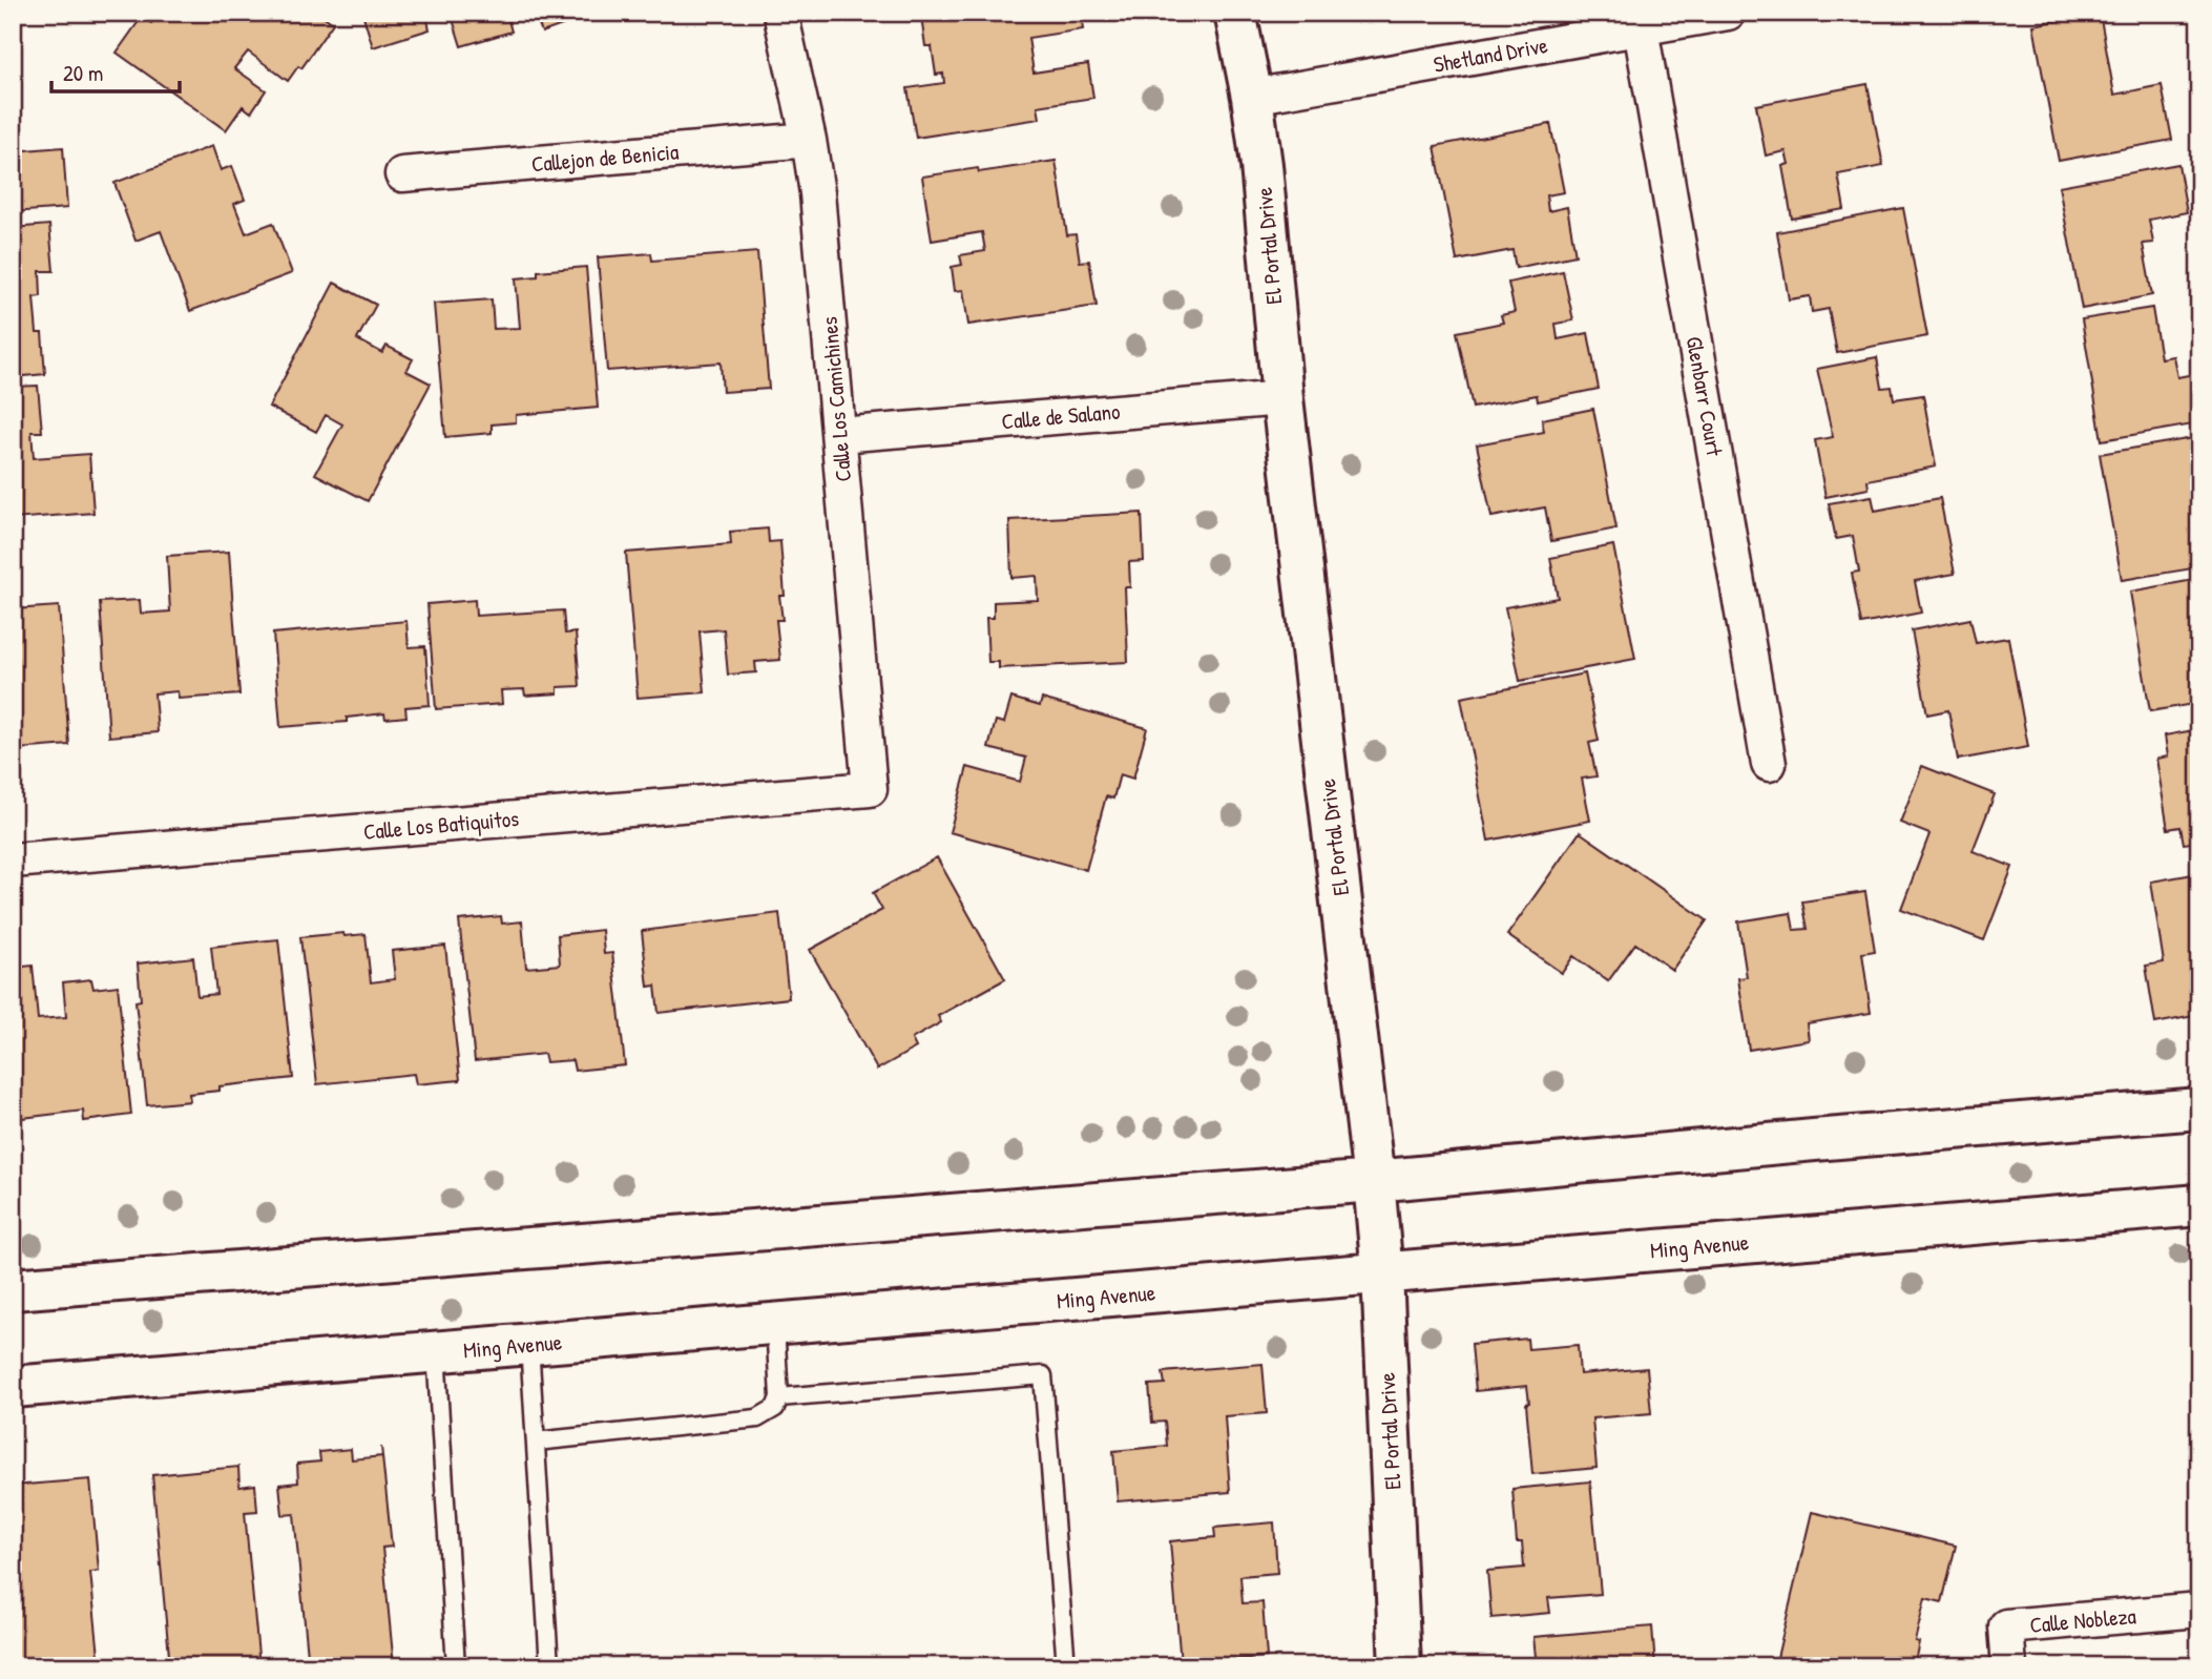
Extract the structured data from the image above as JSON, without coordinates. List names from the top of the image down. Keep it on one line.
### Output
{"streets":{"main road":["El Portal Drive","Ming Avenue"],"street":["Shetland Drive","Callejon de Benicia","Glenbarr Court","Calle Los Camichines","Calle de Salano","Calle Los Batiquitos","Calle Nobleza"]},"crossings":[["Shetland Drive","El Portal Drive"],["Shetland Drive","Glenbarr Court"],["Callejon de Benicia","Calle Los Camichines"],["El Portal Drive","Calle de Salano"],["El Portal Drive","Ming Avenue"],["Calle Los Camichines","Calle de Salano"],["Calle Los Camichines","Calle Los Batiquitos"]],"scale_bar":"20 m"}
